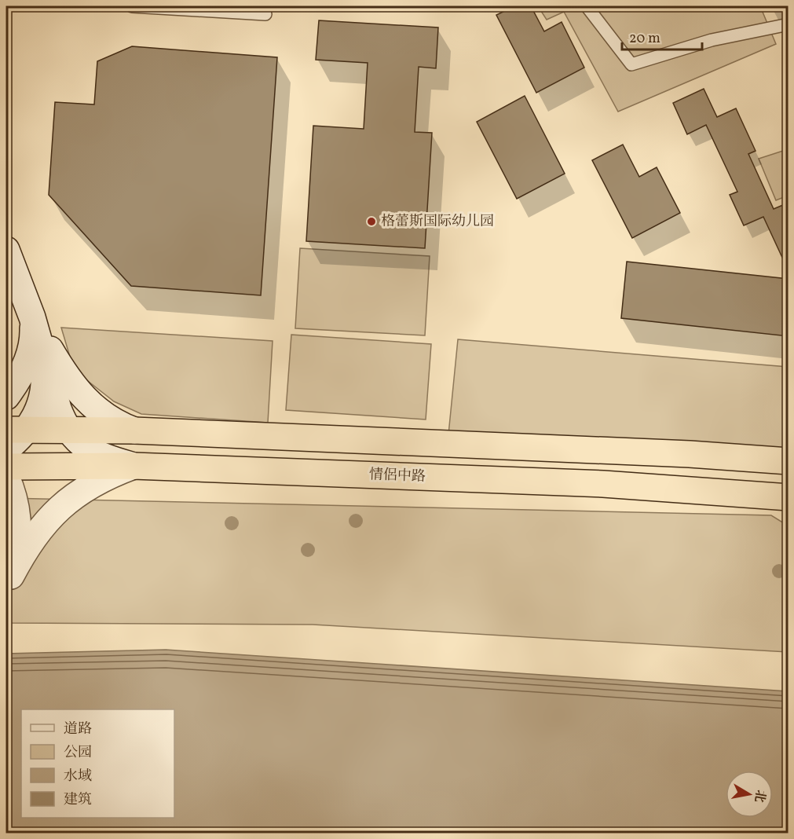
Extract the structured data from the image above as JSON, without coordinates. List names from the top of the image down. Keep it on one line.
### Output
{"streets":{"highway":["情侶中路"]},"places":["格蕾斯国际幼儿园"],"legend":["道路","公园","水域","建筑"],"scale_bar":"20 m","north":"right"}
